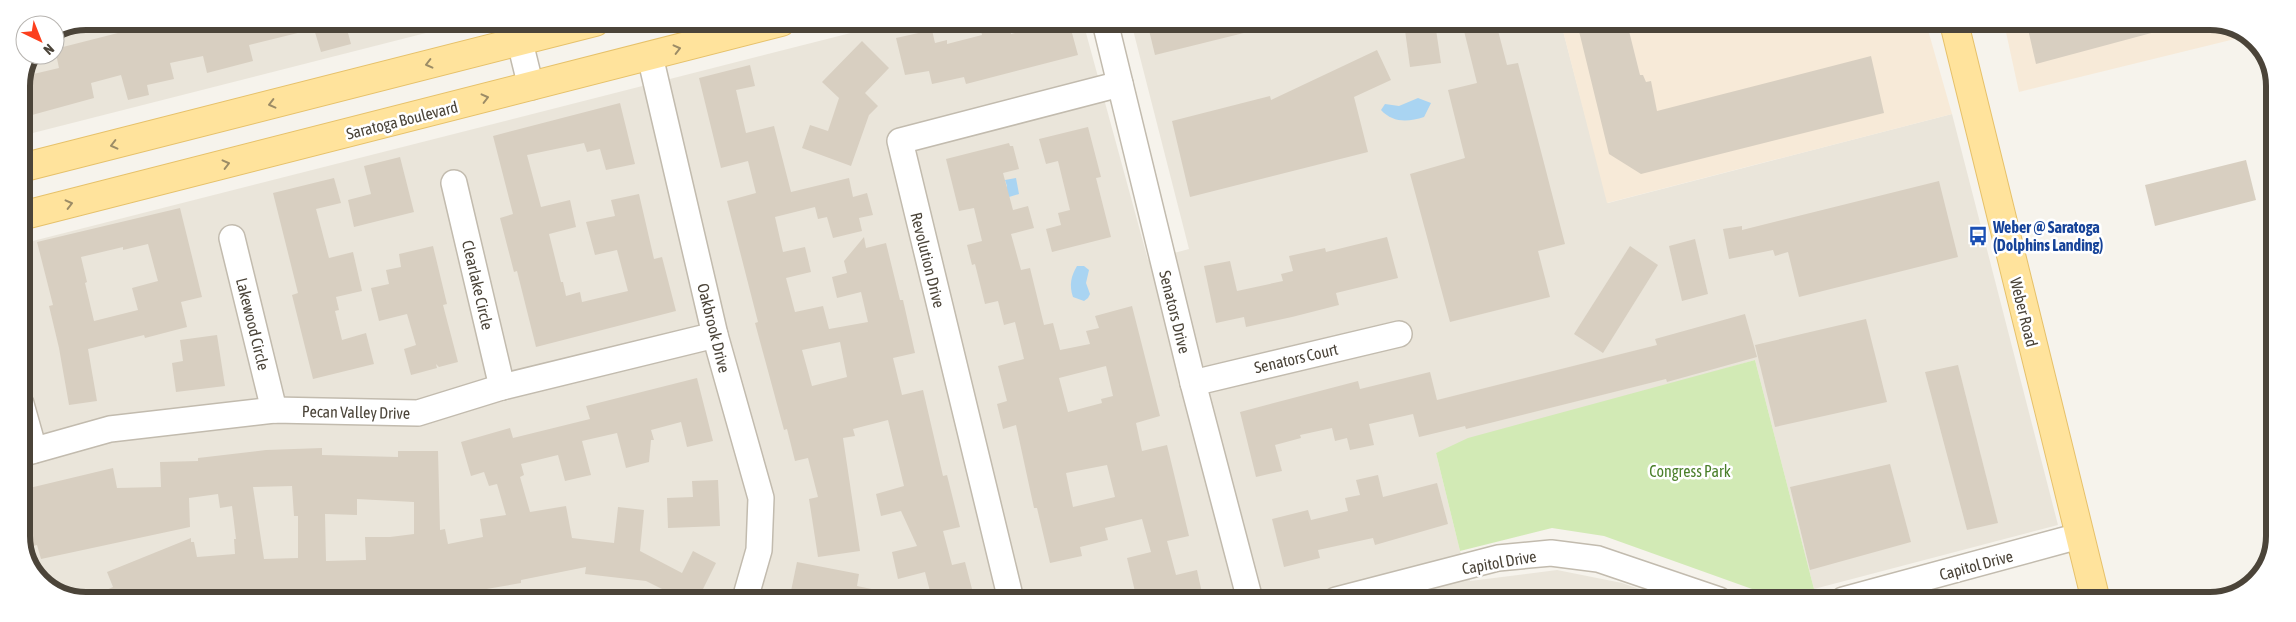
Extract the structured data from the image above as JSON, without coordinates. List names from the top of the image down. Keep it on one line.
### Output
{"streets":{"main road":["Saratoga Boulevard","Weber Road"],"street":["Revolution Drive","Clearlake Circle","Senators Drive","Lakewood Circle","Oakbrook Drive","Senators Court","Pecan Valley Drive","Capitol Drive"]},"crossings":[["Saratoga Boulevard","Oakbrook Drive"],["Revolution Drive","Senators Drive"],["Clearlake Circle","Pecan Valley Drive"],["Senators Drive","Senators Court"],["Weber Road","Capitol Drive"],["Lakewood Circle","Pecan Valley Drive"],["Oakbrook Drive","Pecan Valley Drive"]],"parks":["Congress Park"],"places":{"bus stop":["Weber @ Saratoga (Dolphins Landing)"]},"north":"bottom right"}
